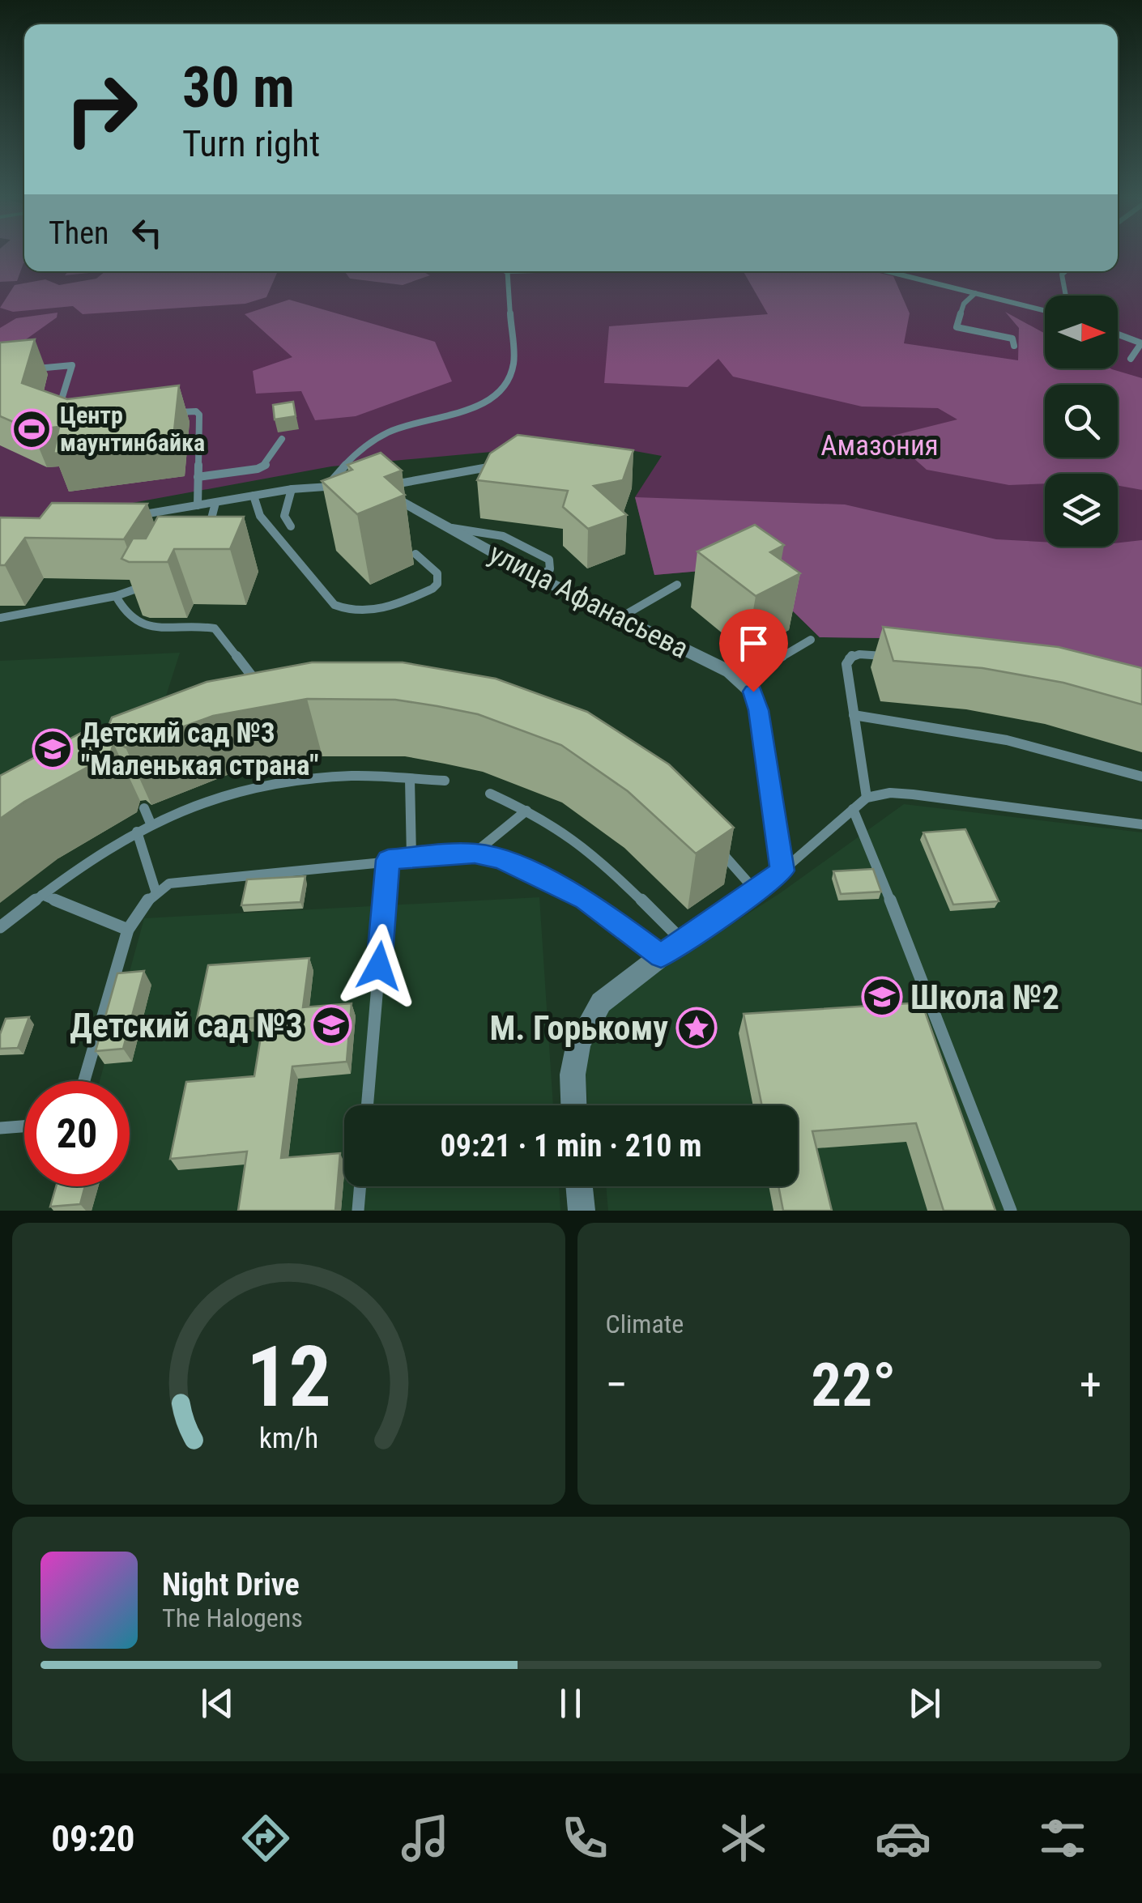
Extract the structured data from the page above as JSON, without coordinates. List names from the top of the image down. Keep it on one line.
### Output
{"streets":{"street":["улица Афанасьева"]},"parks":["Амазония"],"places":{"sports":["Центр маунтинбайка"],"school or university":["Детский сад №3 \"Маленькая страна\"","Школа №2","Детский сад №3"],"place":["М. Горькому"]},"north":"right","page":{"turn":["30 m","Turn right"],"then":"Then","limit":"20","trip":"09:21 · 1 min · 210 m","tile":"Climate","heat":["−","22°","+"],"song":["Night Drive","The Halogens"],"tabs":"09:20","gauge":["12","km/h"]}}
